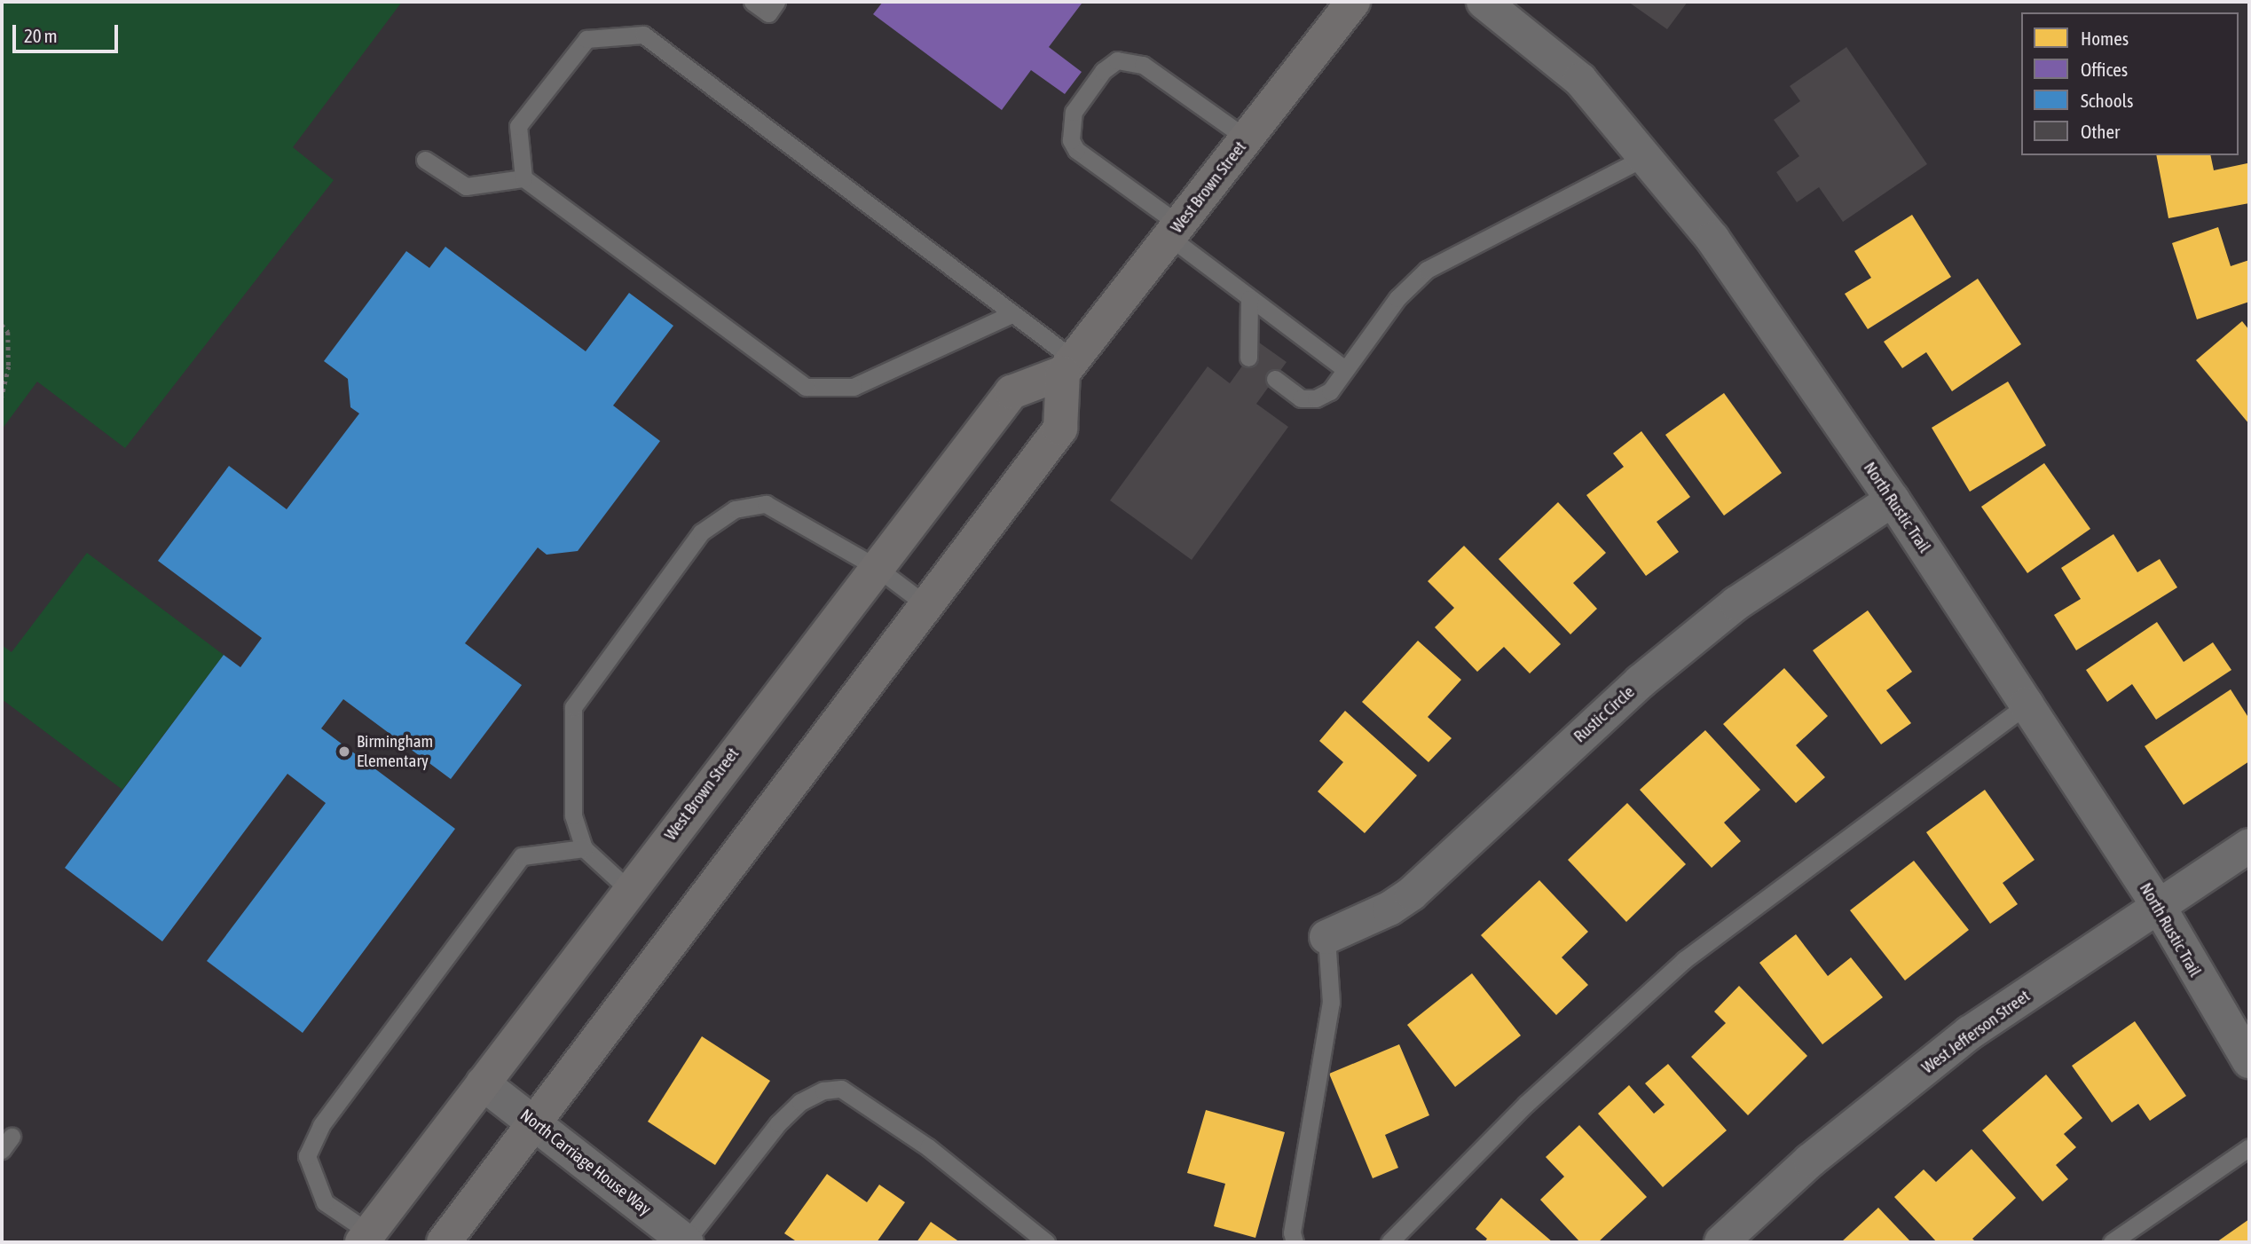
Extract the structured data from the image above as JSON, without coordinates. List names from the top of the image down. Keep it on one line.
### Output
{"streets":{"main road":["West Brown Street"],"street":["North Rustic Trail","Rustic Circle","West Jefferson Street","North Carriage House Way"]},"crossings":[["West Brown Street","North Carriage House Way"],["North Rustic Trail","Rustic Circle"],["North Rustic Trail","West Jefferson Street"]],"places":["Birmingham Elementary"],"legend":["Homes","Offices","Schools","Other"],"scale_bar":"20 m"}
